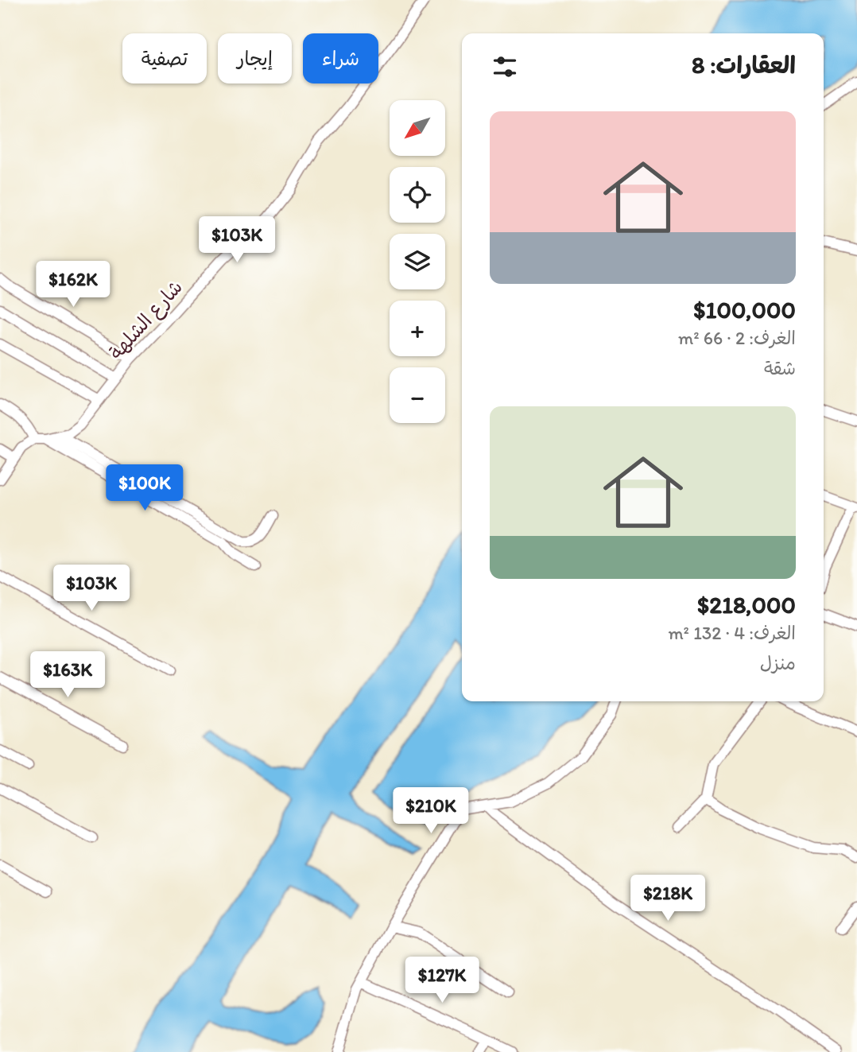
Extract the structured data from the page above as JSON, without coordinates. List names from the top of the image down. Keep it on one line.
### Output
{"streets":{"street":["شارع الشلهة"]},"north":"bottom left","page":{"chip":["شراء","إيجار","تصفية"],"heading":"العقارات: 8","map_buttons":["+","−"],"list":[{"name":"$100,000","note":"الغرف: 2 · 66 m² · شقة"},{"name":"$218,000","note":"الغرف: 4 · 132 m² · منزل"}],"price":["$103K","$162K","$100K","$103K","$163K","$210K","$218K","$127K"]}}
